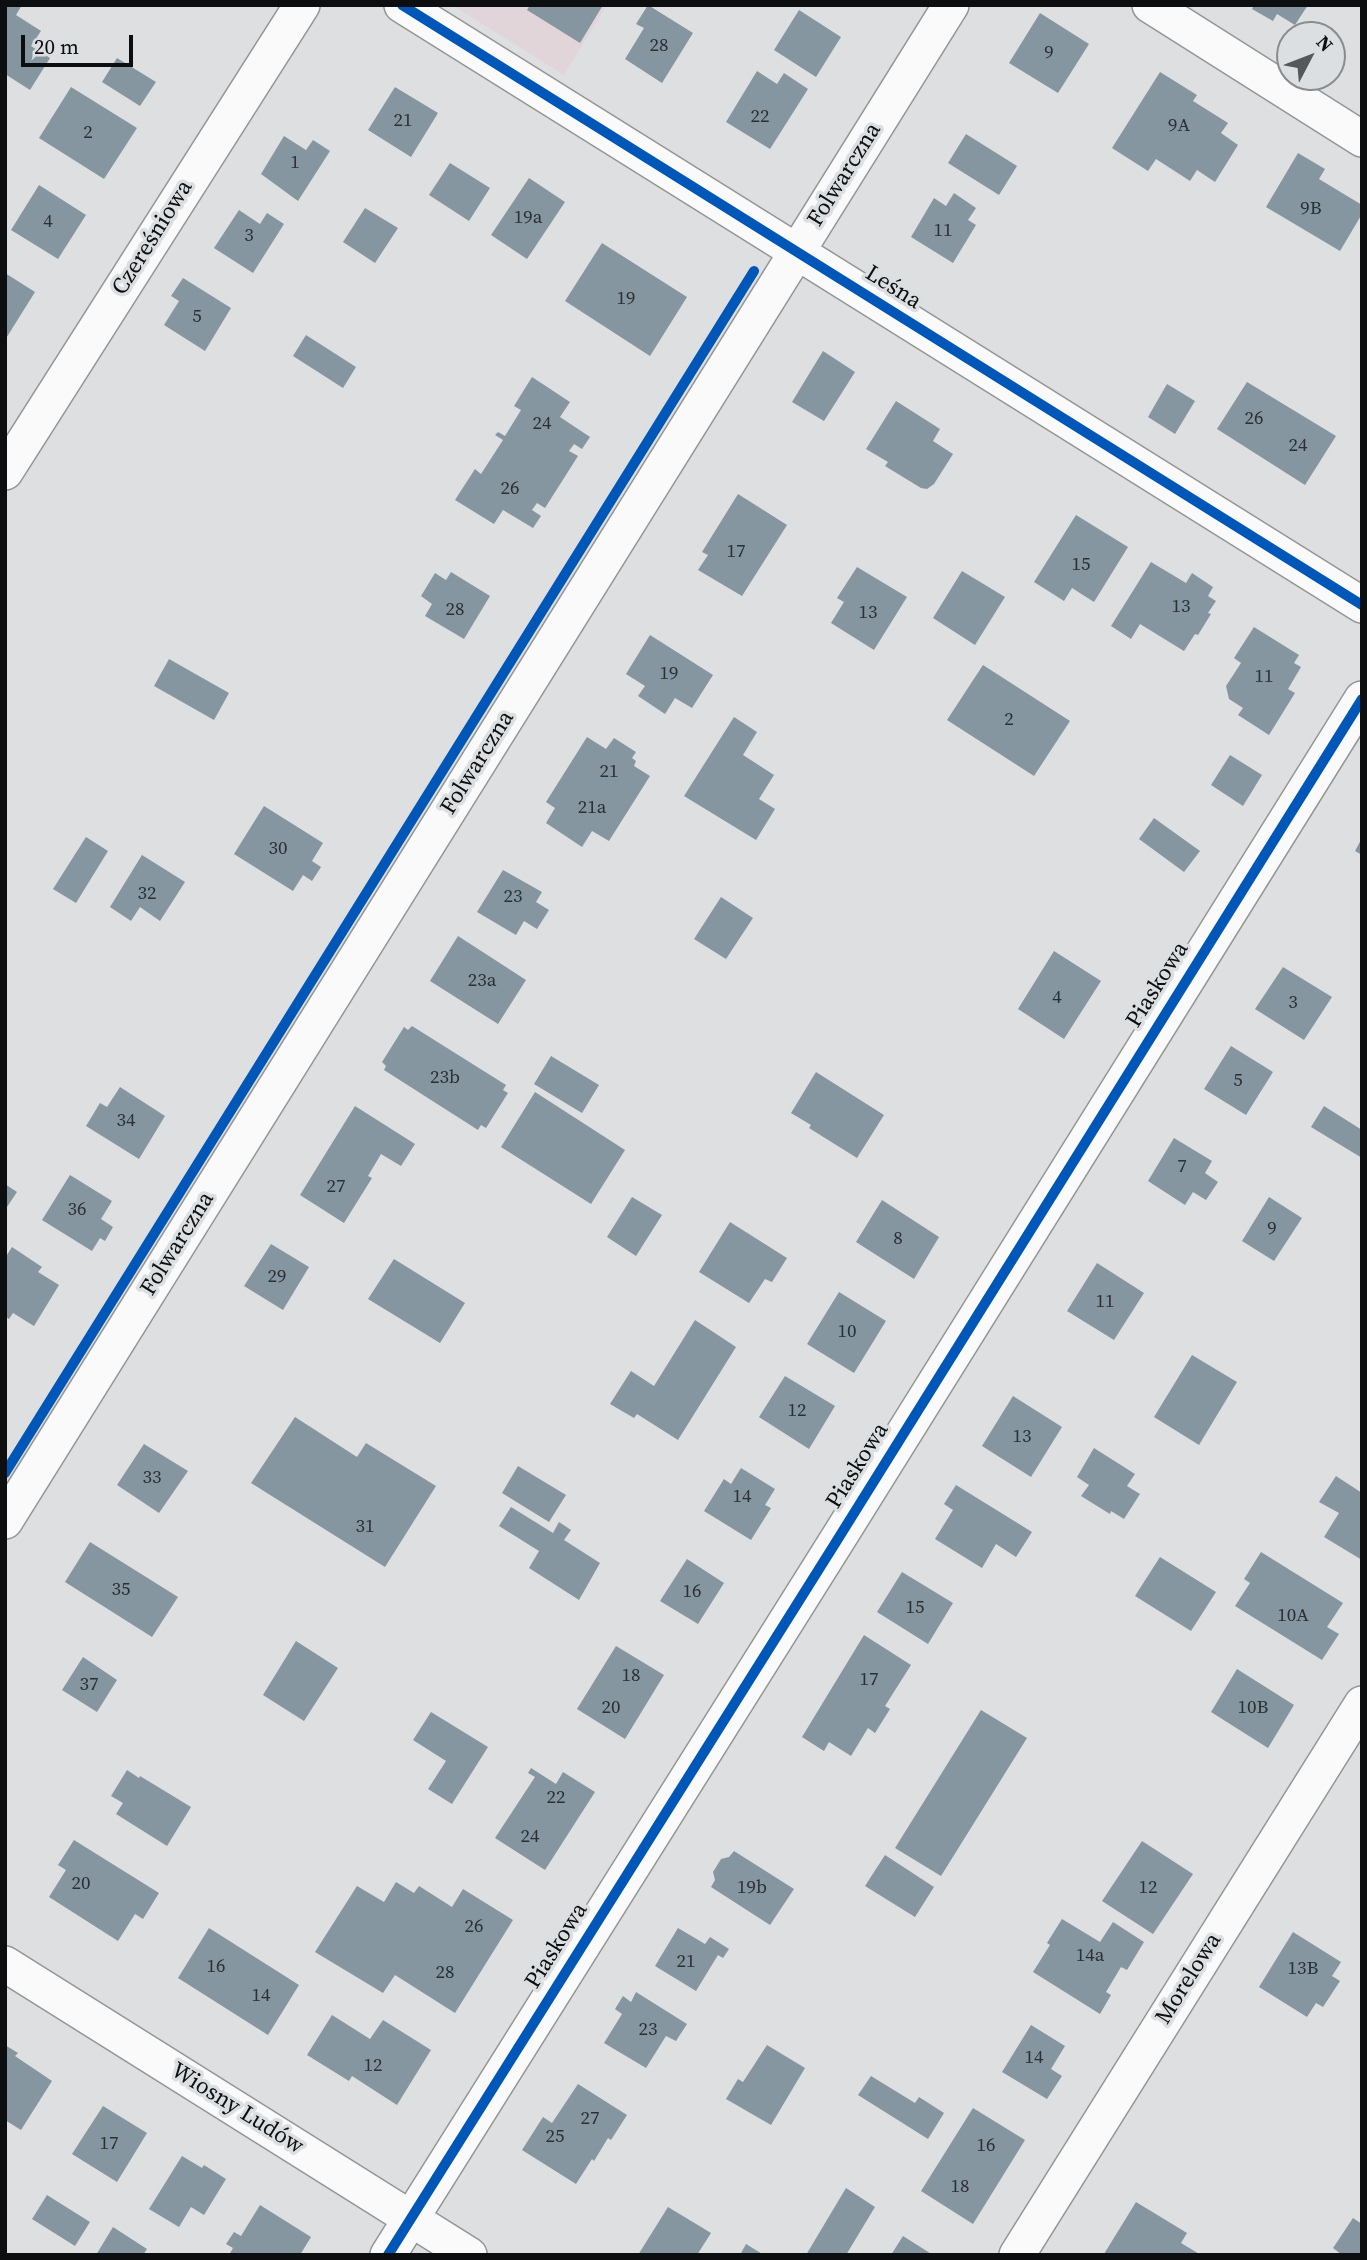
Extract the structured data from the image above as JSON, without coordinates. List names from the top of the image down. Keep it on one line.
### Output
{"streets":{"street":["Folwarczna","Czereśniowa","Leśna","Piaskowa","Morelowa","Wiosny Ludów"]},"crossings":[["Folwarczna","Leśna"],["Piaskowa","Wiosny Ludów"]],"house_numbers":["28","9","22","21","9A","2","1","9B","19a","4","11","3","19","5","26","24","24","26","17","15","13","28","13","19","11","2","21","21a","30","32","23","23a","4","3","23b","5","34","7","27","36","9","8","29","11","10","12","13","33","14","31","35","16","15","10A","18","17","37","20","10B","22","24","20","19b","12","26","14a","21","16","13B","28","14","23","14","12","27","25","17","16","18"],"scale_bar":"20 m","north":"top right"}
